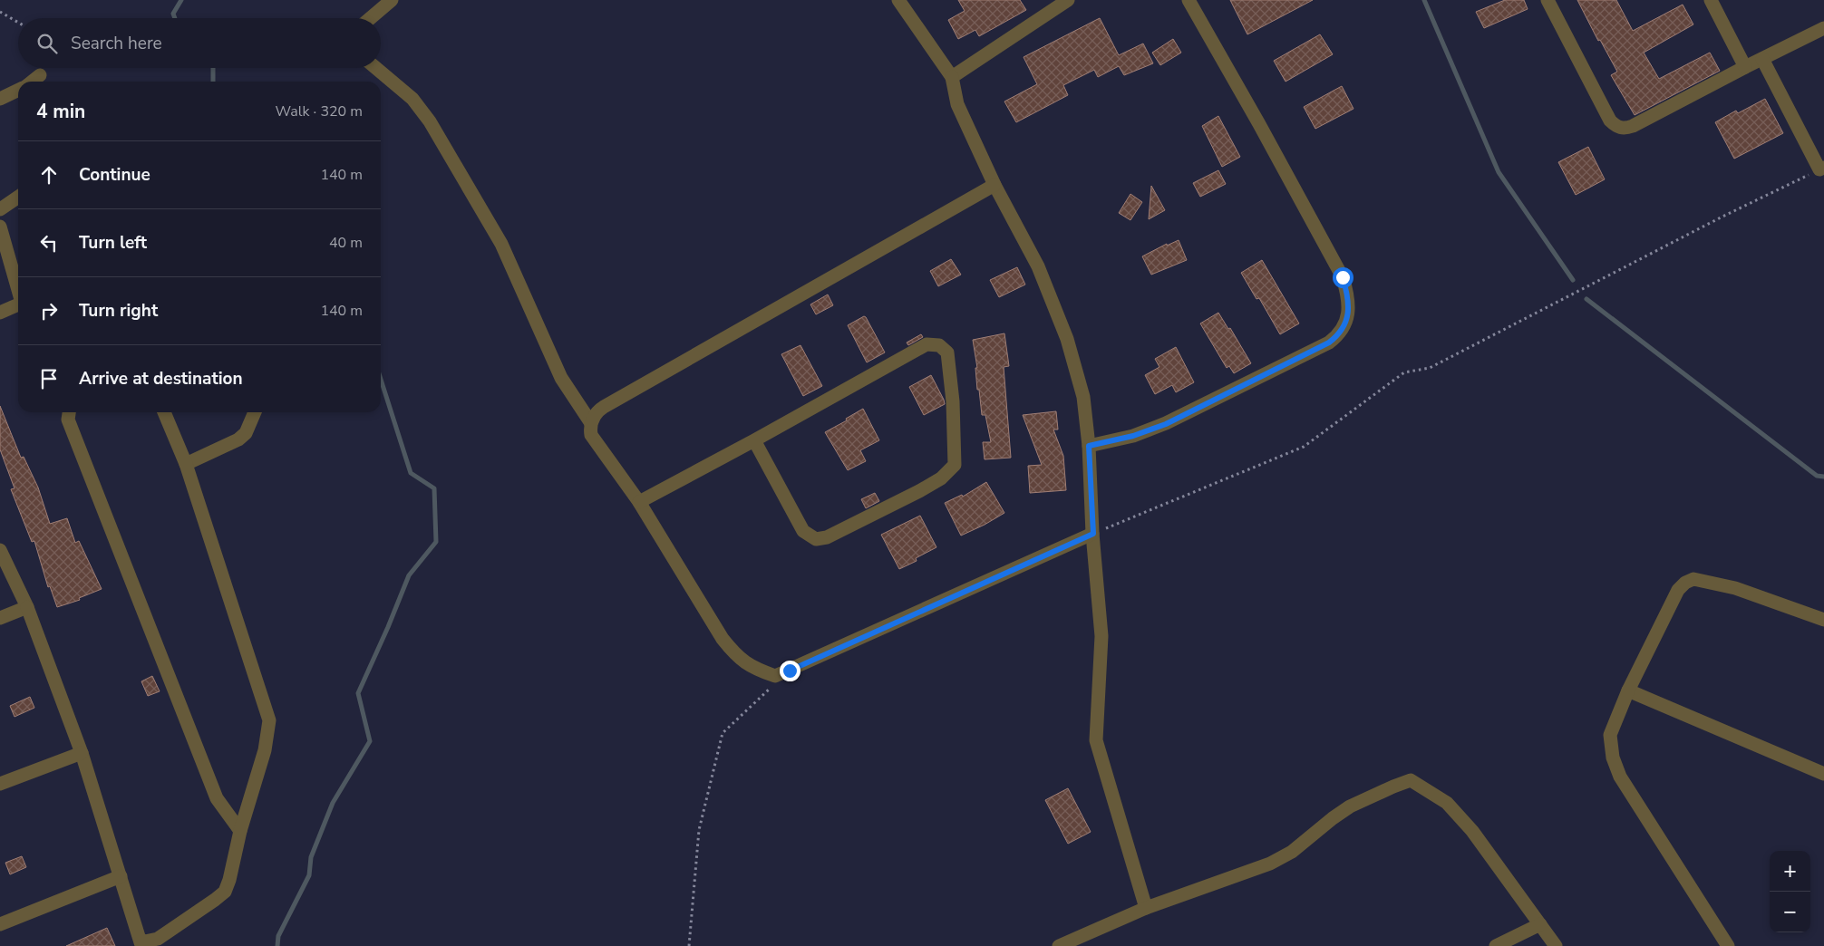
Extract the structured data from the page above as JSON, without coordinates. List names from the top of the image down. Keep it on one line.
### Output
{"page":{"search":"Search here","heading":["4 min","Walk · 320 m"],"list":[["Continue","140 m"],["Turn left","40 m"],["Turn right","140 m"],"Arrive at destination"],"map_buttons":["+","−"]}}
